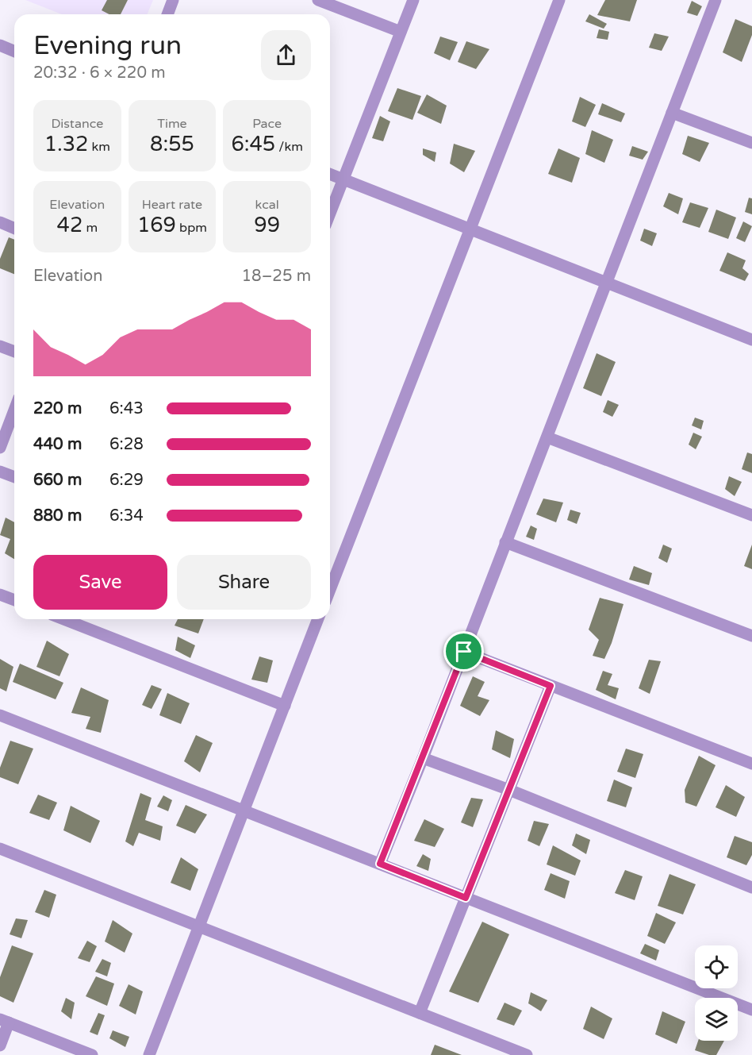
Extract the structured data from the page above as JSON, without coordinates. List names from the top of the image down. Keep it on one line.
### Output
{"page":{"heading":["Evening run","20:32 · 6 × 220 m"],"stats":[["Distance","1.32 km"],["Time","8:55"],["Pace","6:45 /km"],["Elevation","42 m"],["Heart rate","169 bpm"],["kcal","99"]],"chart":["Elevation","18–25 m"],"list":[{"name":"220 m","note":"6:43"},{"name":"440 m","note":"6:28"},{"name":"660 m","note":"6:29"},{"name":"880 m","note":"6:34"}],"buttons":["Save","Share"]}}
